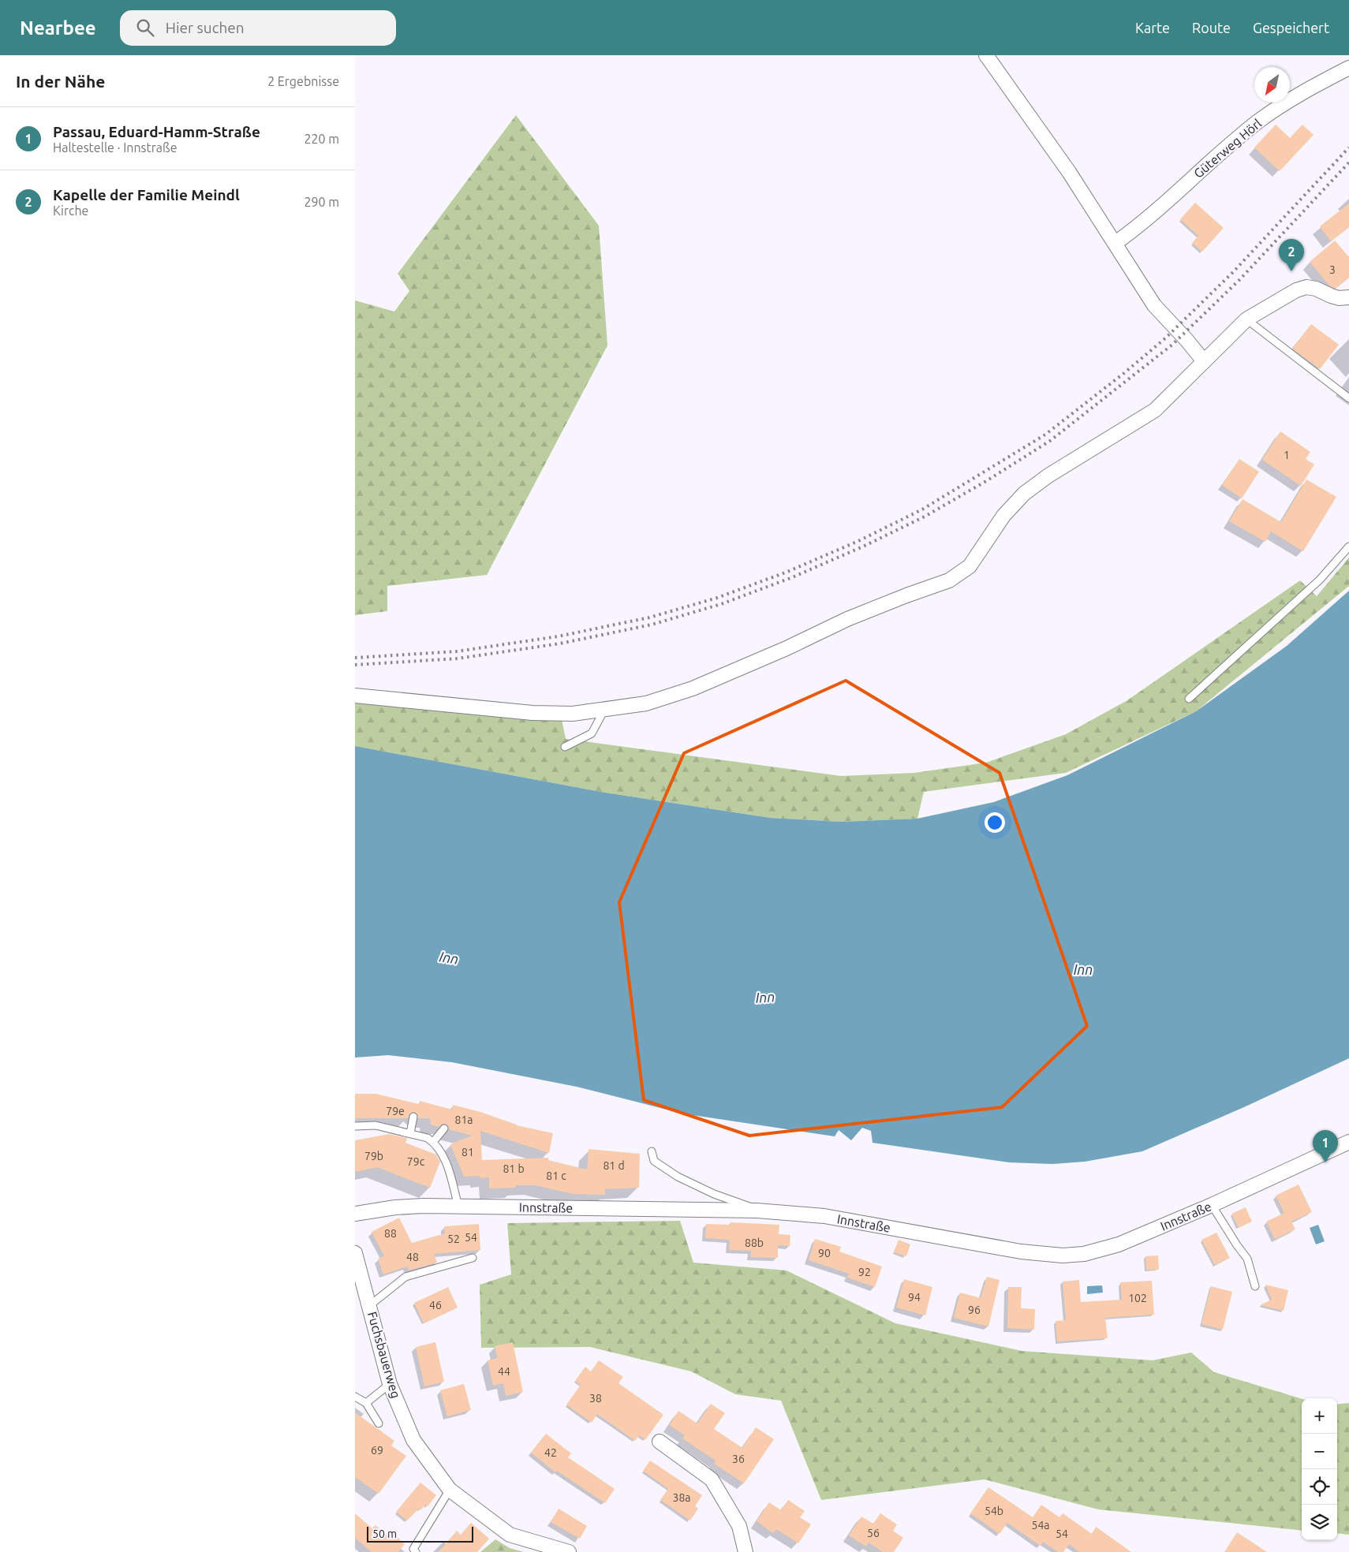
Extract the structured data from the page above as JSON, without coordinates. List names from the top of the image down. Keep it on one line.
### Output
{"streets":{"street":["Güterweg Hörl","Innstraße","Fuchsbauerweg"]},"water":["Inn"],"house_numbers":["3","1","79e","81a","81","79b","79c","81 d","81 b","81 c","88","54","52","88b","90","48","92","94","102","46","96","44","38","69","42","36","38a","54b","54a","56","54"],"scale_bar":"50 m","north":"bottom left","page":{"header":"Nearbee","search":"Hier suchen","nav":["Karte","Route","Gespeichert"],"heading":["In der Nähe","2 Ergebnisse"],"list":[{"mark":"1","name":"Passau, Eduard-Hamm-Straße","note":"Haltestelle · Innstraße","value":"220 m"},{"mark":"2","name":"Kapelle der Familie Meindl","note":"Kirche","value":"290 m"}],"pins":["2","1"],"map_buttons":["+","−"],"scale":"50 m"}}
